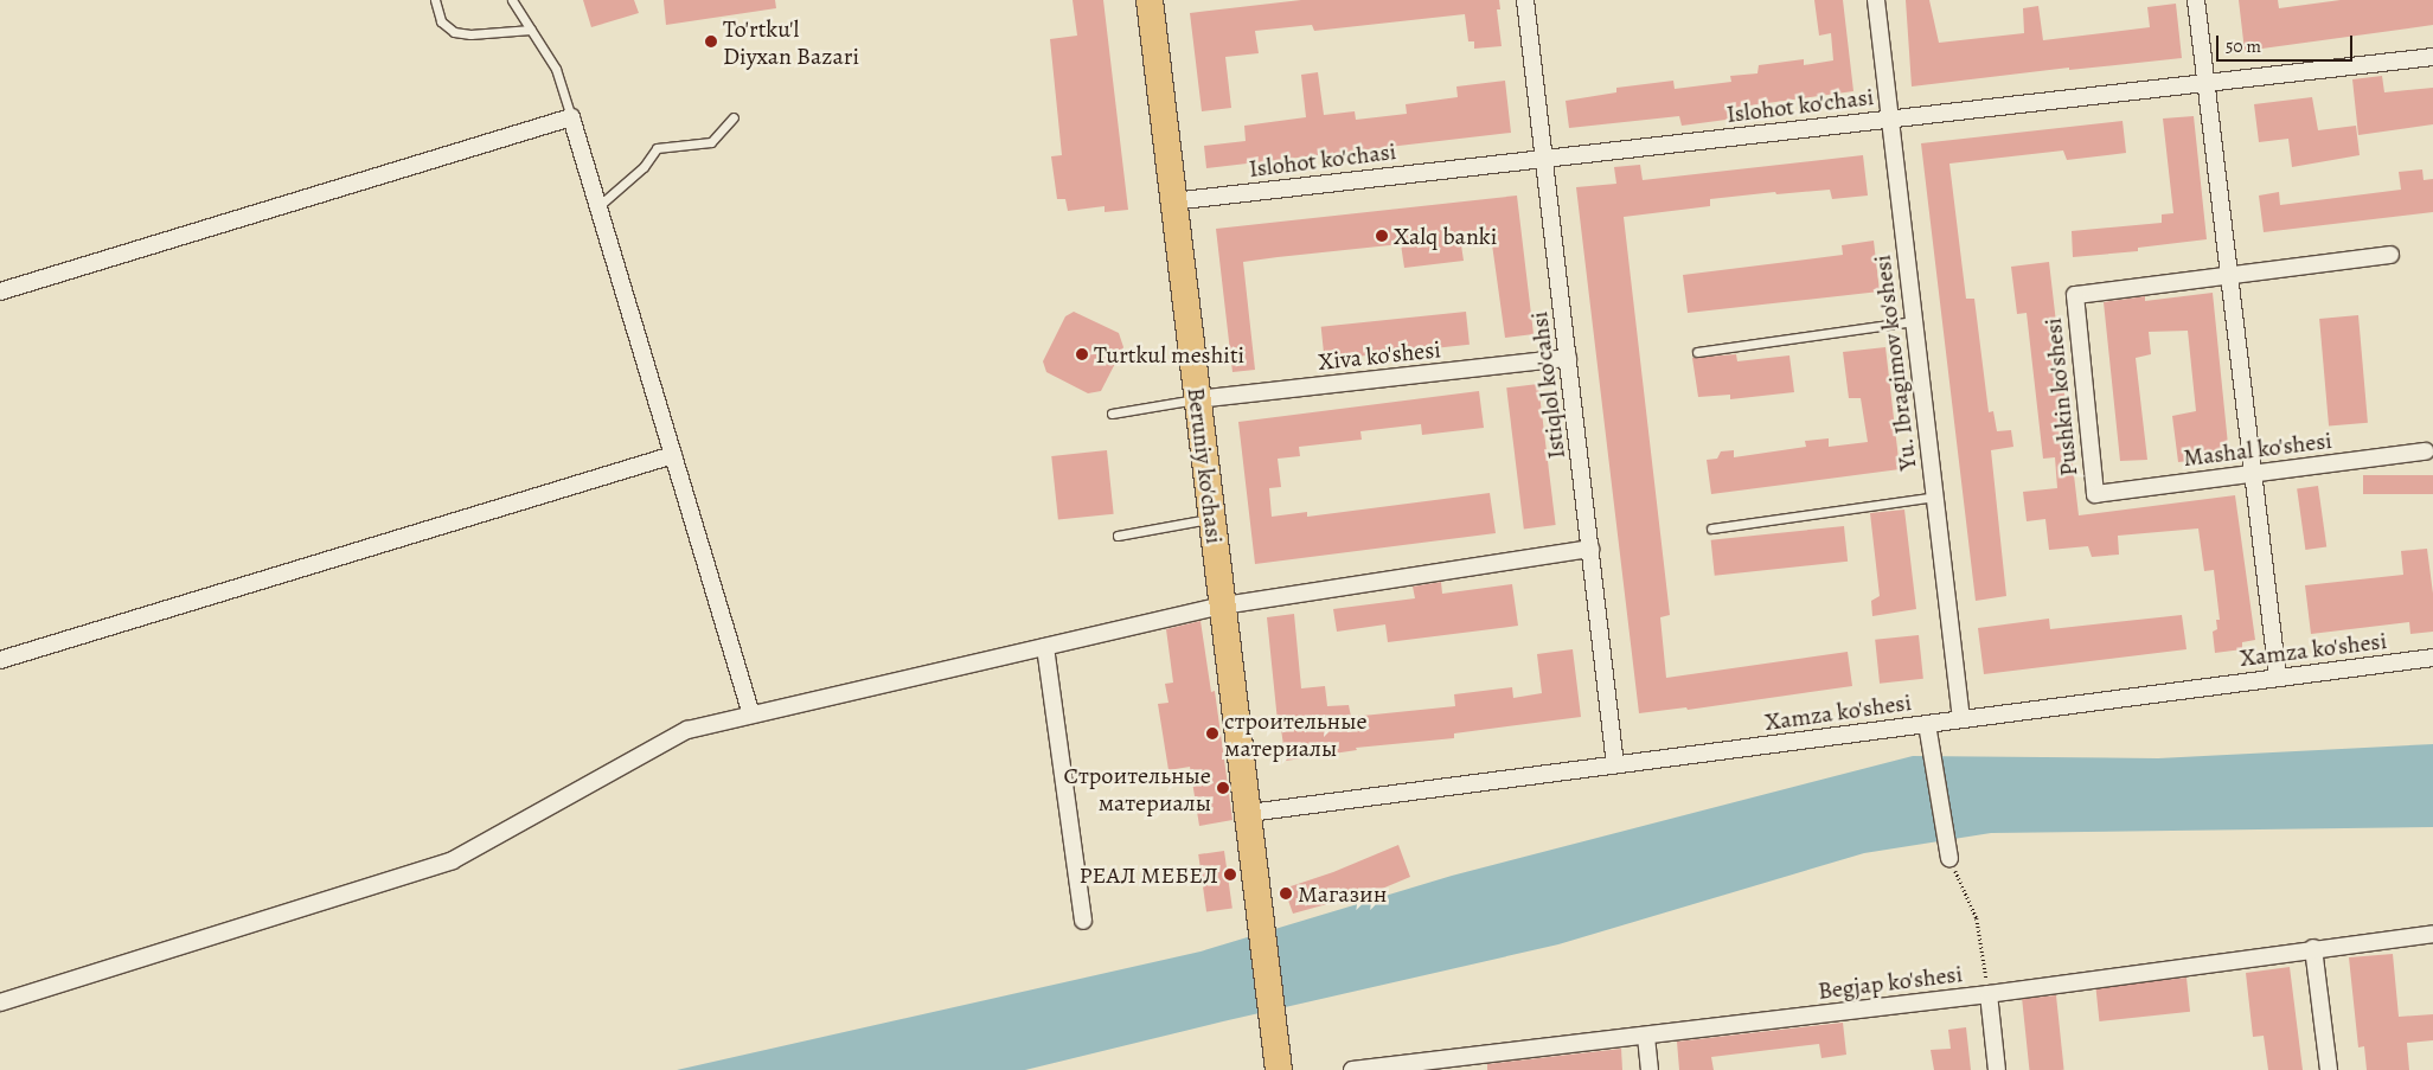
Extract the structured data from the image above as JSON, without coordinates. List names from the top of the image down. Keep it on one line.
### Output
{"streets":{"main road":["Beruniy ko'chasi"],"street":["Islohot ko'chasi","Xiva ko'shesi","Yu. Ibragimov ko'shesi","Istiqlol ko'cahsi","Pushkin ko'shesi","Mashal ko'shesi","Xamza ko'shesi","Begjap ko'shesi"]},"crossings":[["Islohot ko'chasi","Yu. Ibragimov ko'shesi"],["Islohot ko'chasi","Istiqlol ko'cahsi"],["Islohot ko'chasi","Beruniy ko'chasi"],["Xiva ko'shesi","Istiqlol ko'cahsi"],["Xiva ko'shesi","Beruniy ko'chasi"],["Yu. Ibragimov ko'shesi","Xamza ko'shesi"],["Istiqlol ko'cahsi","Xamza ko'shesi"],["Pushkin ko'shesi","Mashal ko'shesi"],["Beruniy ko'chasi","Xamza ko'shesi"]],"places":["To'rtku'l Diyxan Bazari","Xalq banki","Turtkul meshiti","строительные материалы","Строительные материалы","РЕАЛ МЕБЕЛ","Магазин"],"scale_bar":"50 m"}
